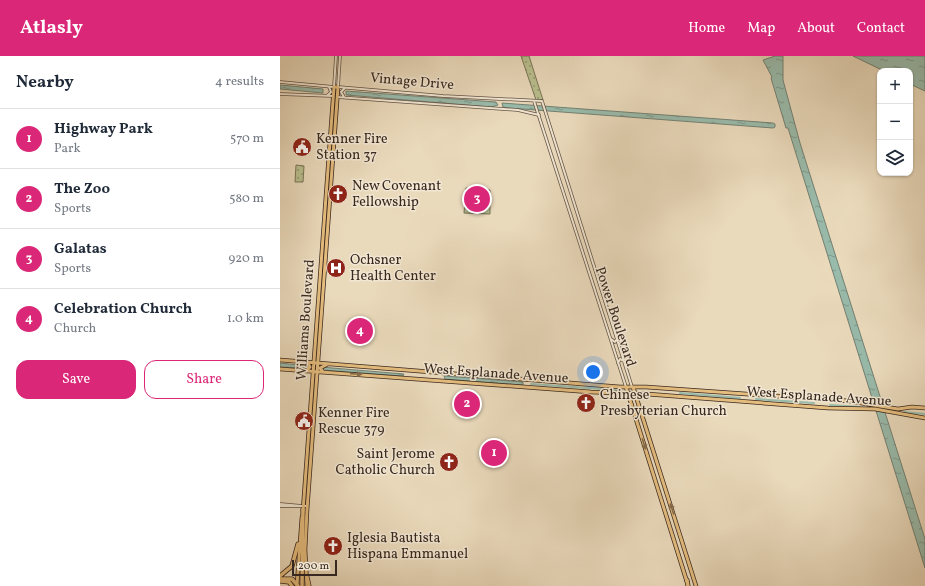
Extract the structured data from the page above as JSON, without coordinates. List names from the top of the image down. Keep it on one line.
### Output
{"streets":{"main road":["Power Boulevard","Williams Boulevard","West Esplanade Avenue"],"street":["Vintage Drive"]},"crossings":[["Vintage Drive","Power Boulevard"],["Vintage Drive","Williams Boulevard"],["Power Boulevard","West Esplanade Avenue"],["Williams Boulevard","West Esplanade Avenue"]],"places":{"public building":["Kenner Fire Station 37","Kenner Fire Rescue 379"],"church":["New Covenant Fellowship","Chinese Presbyterian Church","Saint Jerome Catholic Church","Iglesia Bautista Hispana Emmanuel"],"hospital":["Ochsner Health Center"]},"scale_bar":"200 m","page":{"header":"Atlasly","nav":["Home","Map","About","Contact"],"heading":["Nearby","4 results"],"map_buttons":["+","−"],"list":[{"mark":"1","name":"Highway Park","note":"Park","value":"570 m"},{"mark":"2","name":"The Zoo","note":"Sports","value":"580 m"},{"mark":"3","name":"Galatas","note":"Sports","value":"920 m"},{"mark":"4","name":"Celebration Church","note":"Church","value":"1.0 km"}],"pins":["3","4","2","1"],"buttons":["Save","Share"],"scale":"200 m"}}
